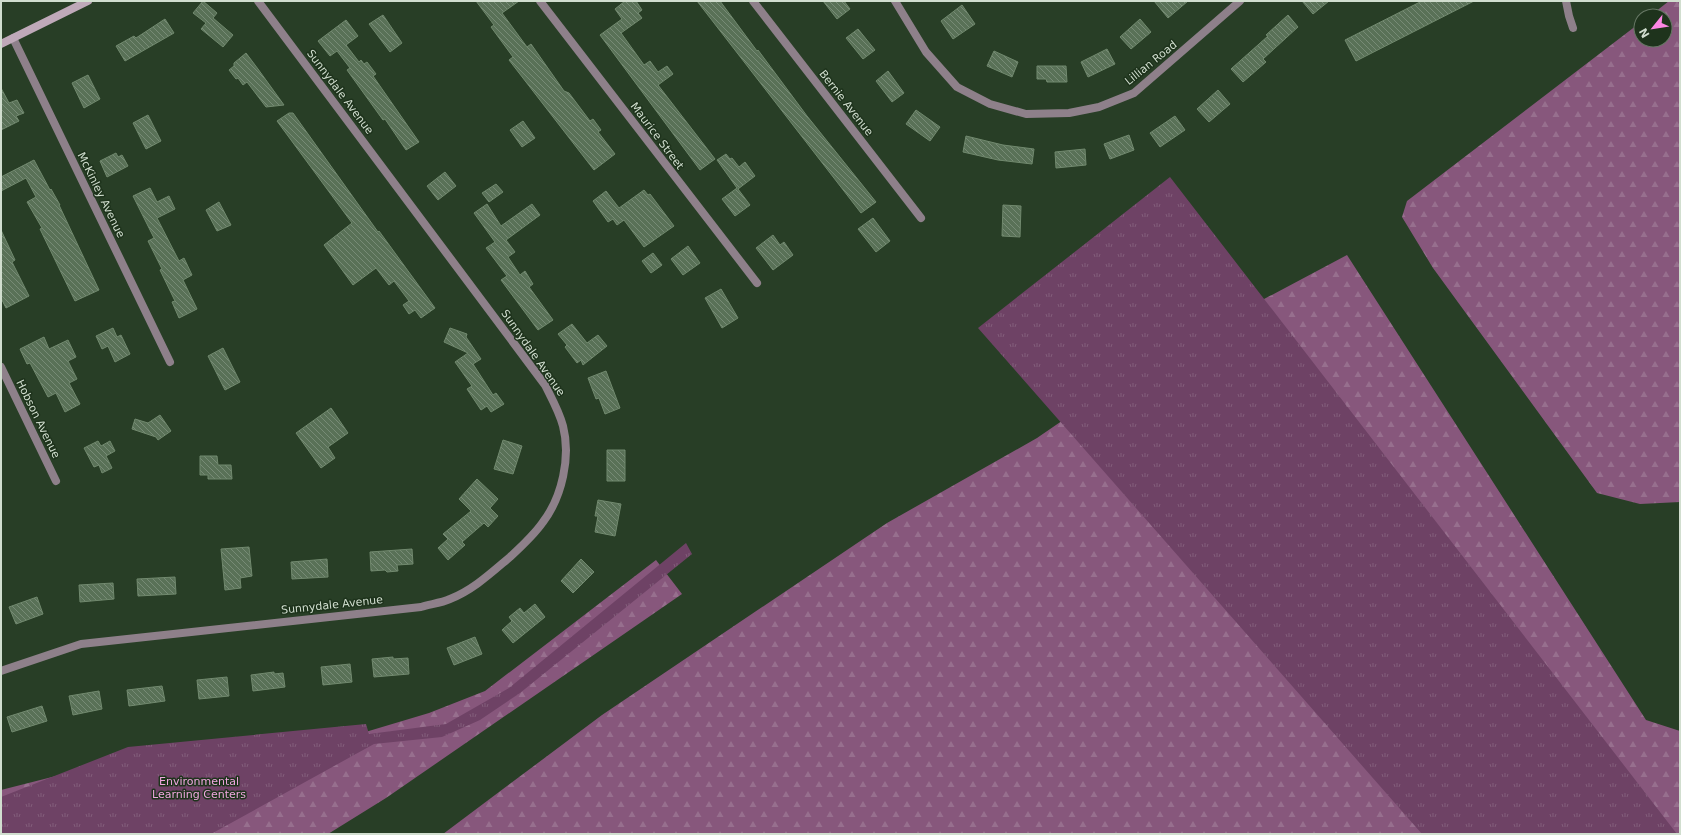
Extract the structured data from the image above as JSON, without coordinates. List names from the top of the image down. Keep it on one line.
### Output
{"streets":{"street":["Lillian Road","Sunnydale Avenue","Bernie Avenue","Maurice Street","McKinley Avenue","Hobson Avenue"]},"parks":["Environmental Learning Centers"],"north":"bottom left"}
